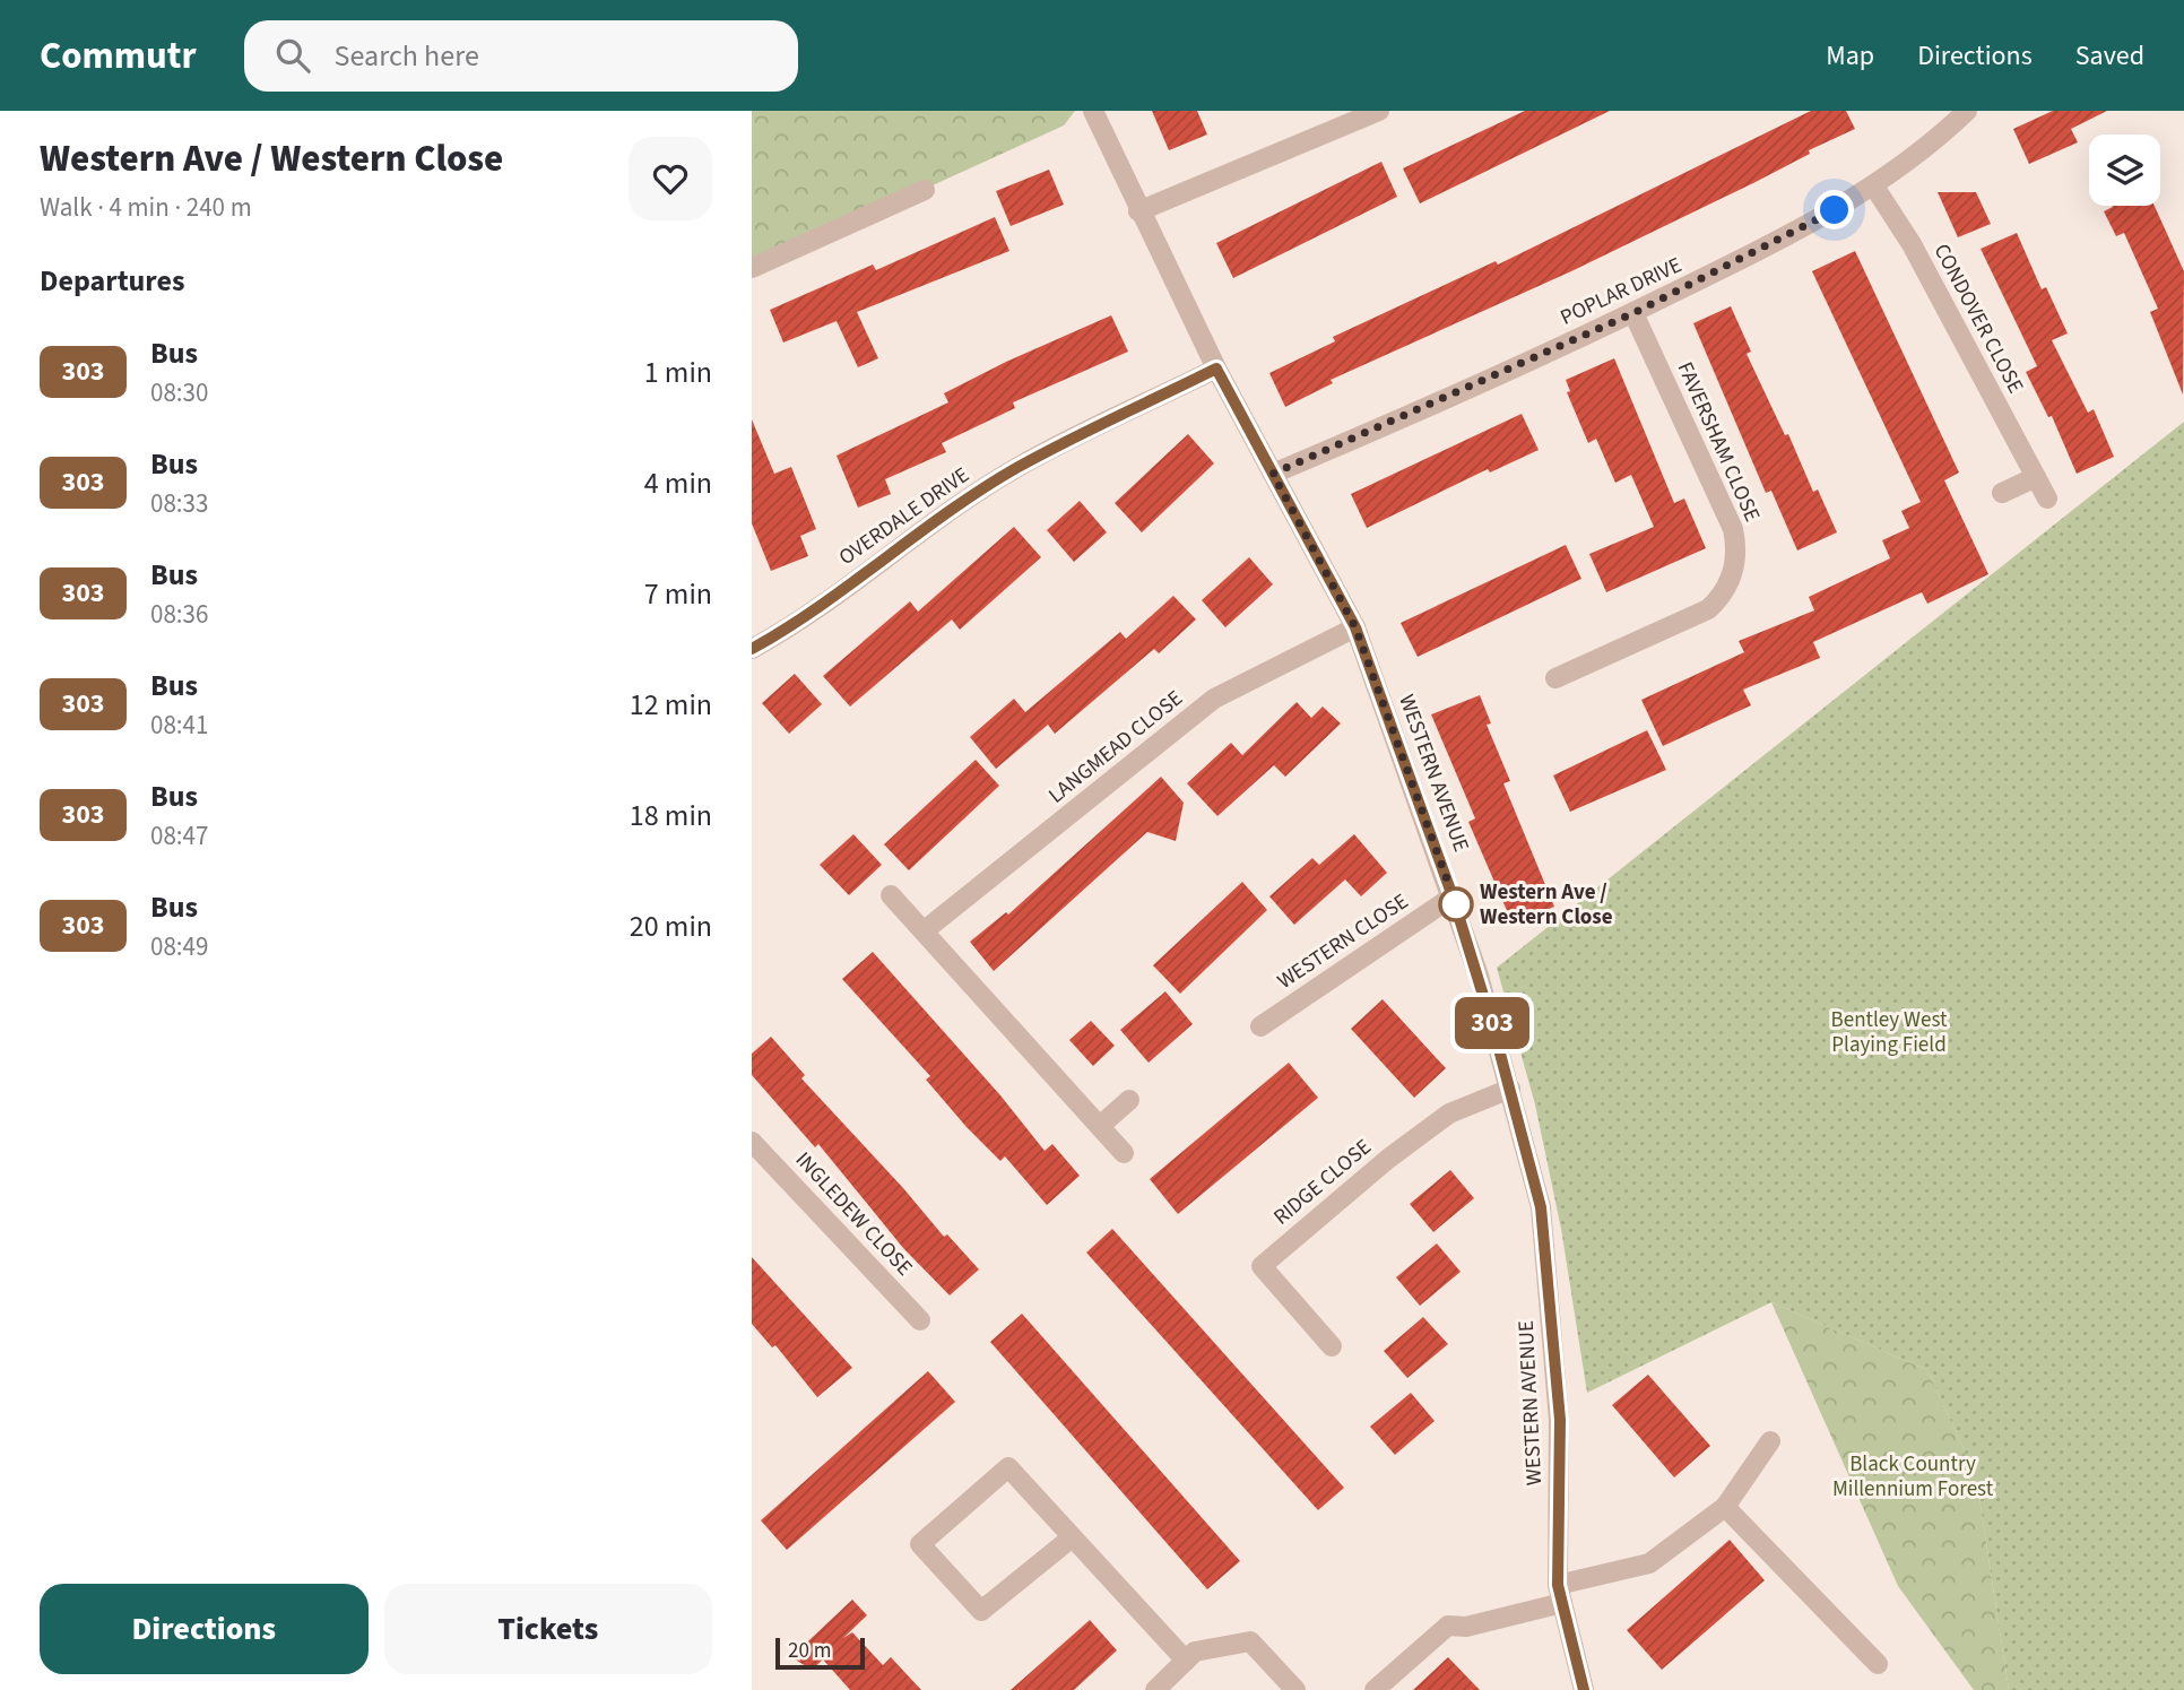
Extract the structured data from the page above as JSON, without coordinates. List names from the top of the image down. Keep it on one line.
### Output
{"streets":{"street":["POPLAR DRIVE","CONDOVER CLOSE","FAVERSHAM CLOSE","OVERDALE DRIVE","LANGMEAD CLOSE","WESTERN AVENUE","WESTERN CLOSE","RIDGE CLOSE","INGLEDEW CLOSE"]},"crossings":[["POPLAR DRIVE","CONDOVER CLOSE"],["POPLAR DRIVE","FAVERSHAM CLOSE"],["POPLAR DRIVE","WESTERN AVENUE"],["OVERDALE DRIVE","WESTERN AVENUE"],["LANGMEAD CLOSE","WESTERN AVENUE"],["WESTERN AVENUE","WESTERN CLOSE"],["WESTERN AVENUE","RIDGE CLOSE"]],"parks":["Bentley West Playing Field","Black Country Millennium Forest"],"places":["Western Ave / Western Close"],"lines":["bus line 303"],"scale_bar":"20 m","page":{"header":"Commutr","search":"Search here","nav":["Map","Directions","Saved"],"heading":[["Western Ave / Western Close","Walk · 4 min · 240 m"],"Departures"],"on_map":"303","list":[{"mark":"303","name":"Bus","note":"08:30","value":"1 min"},{"mark":"303","name":"Bus","note":"08:33","value":"4 min"},{"mark":"303","name":"Bus","note":"08:36","value":"7 min"},{"mark":"303","name":"Bus","note":"08:41","value":"12 min"},{"mark":"303","name":"Bus","note":"08:47","value":"18 min"},{"mark":"303","name":"Bus","note":"08:49","value":"20 min"}],"buttons":["Directions","Tickets"],"scale":"20 m"}}
